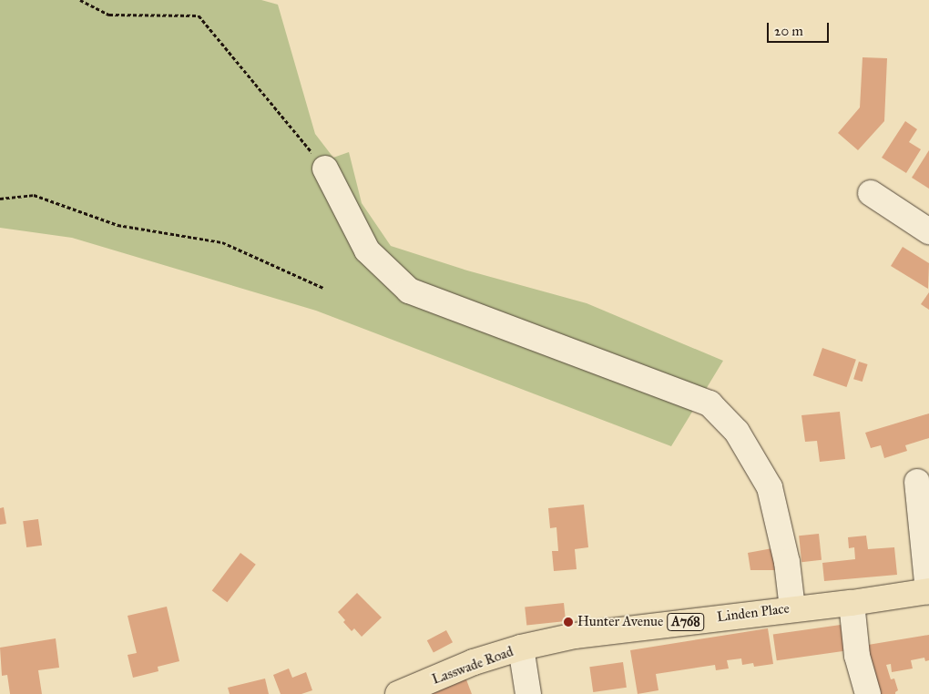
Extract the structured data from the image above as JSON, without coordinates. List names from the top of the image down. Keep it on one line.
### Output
{"streets":{"main road":["Linden Place","A768","Lasswade Road"]},"crossings":[["Linden Place","A768"],["Linden Place","Lasswade Road"]],"places":["Hunter Avenue"],"scale_bar":"20 m"}
